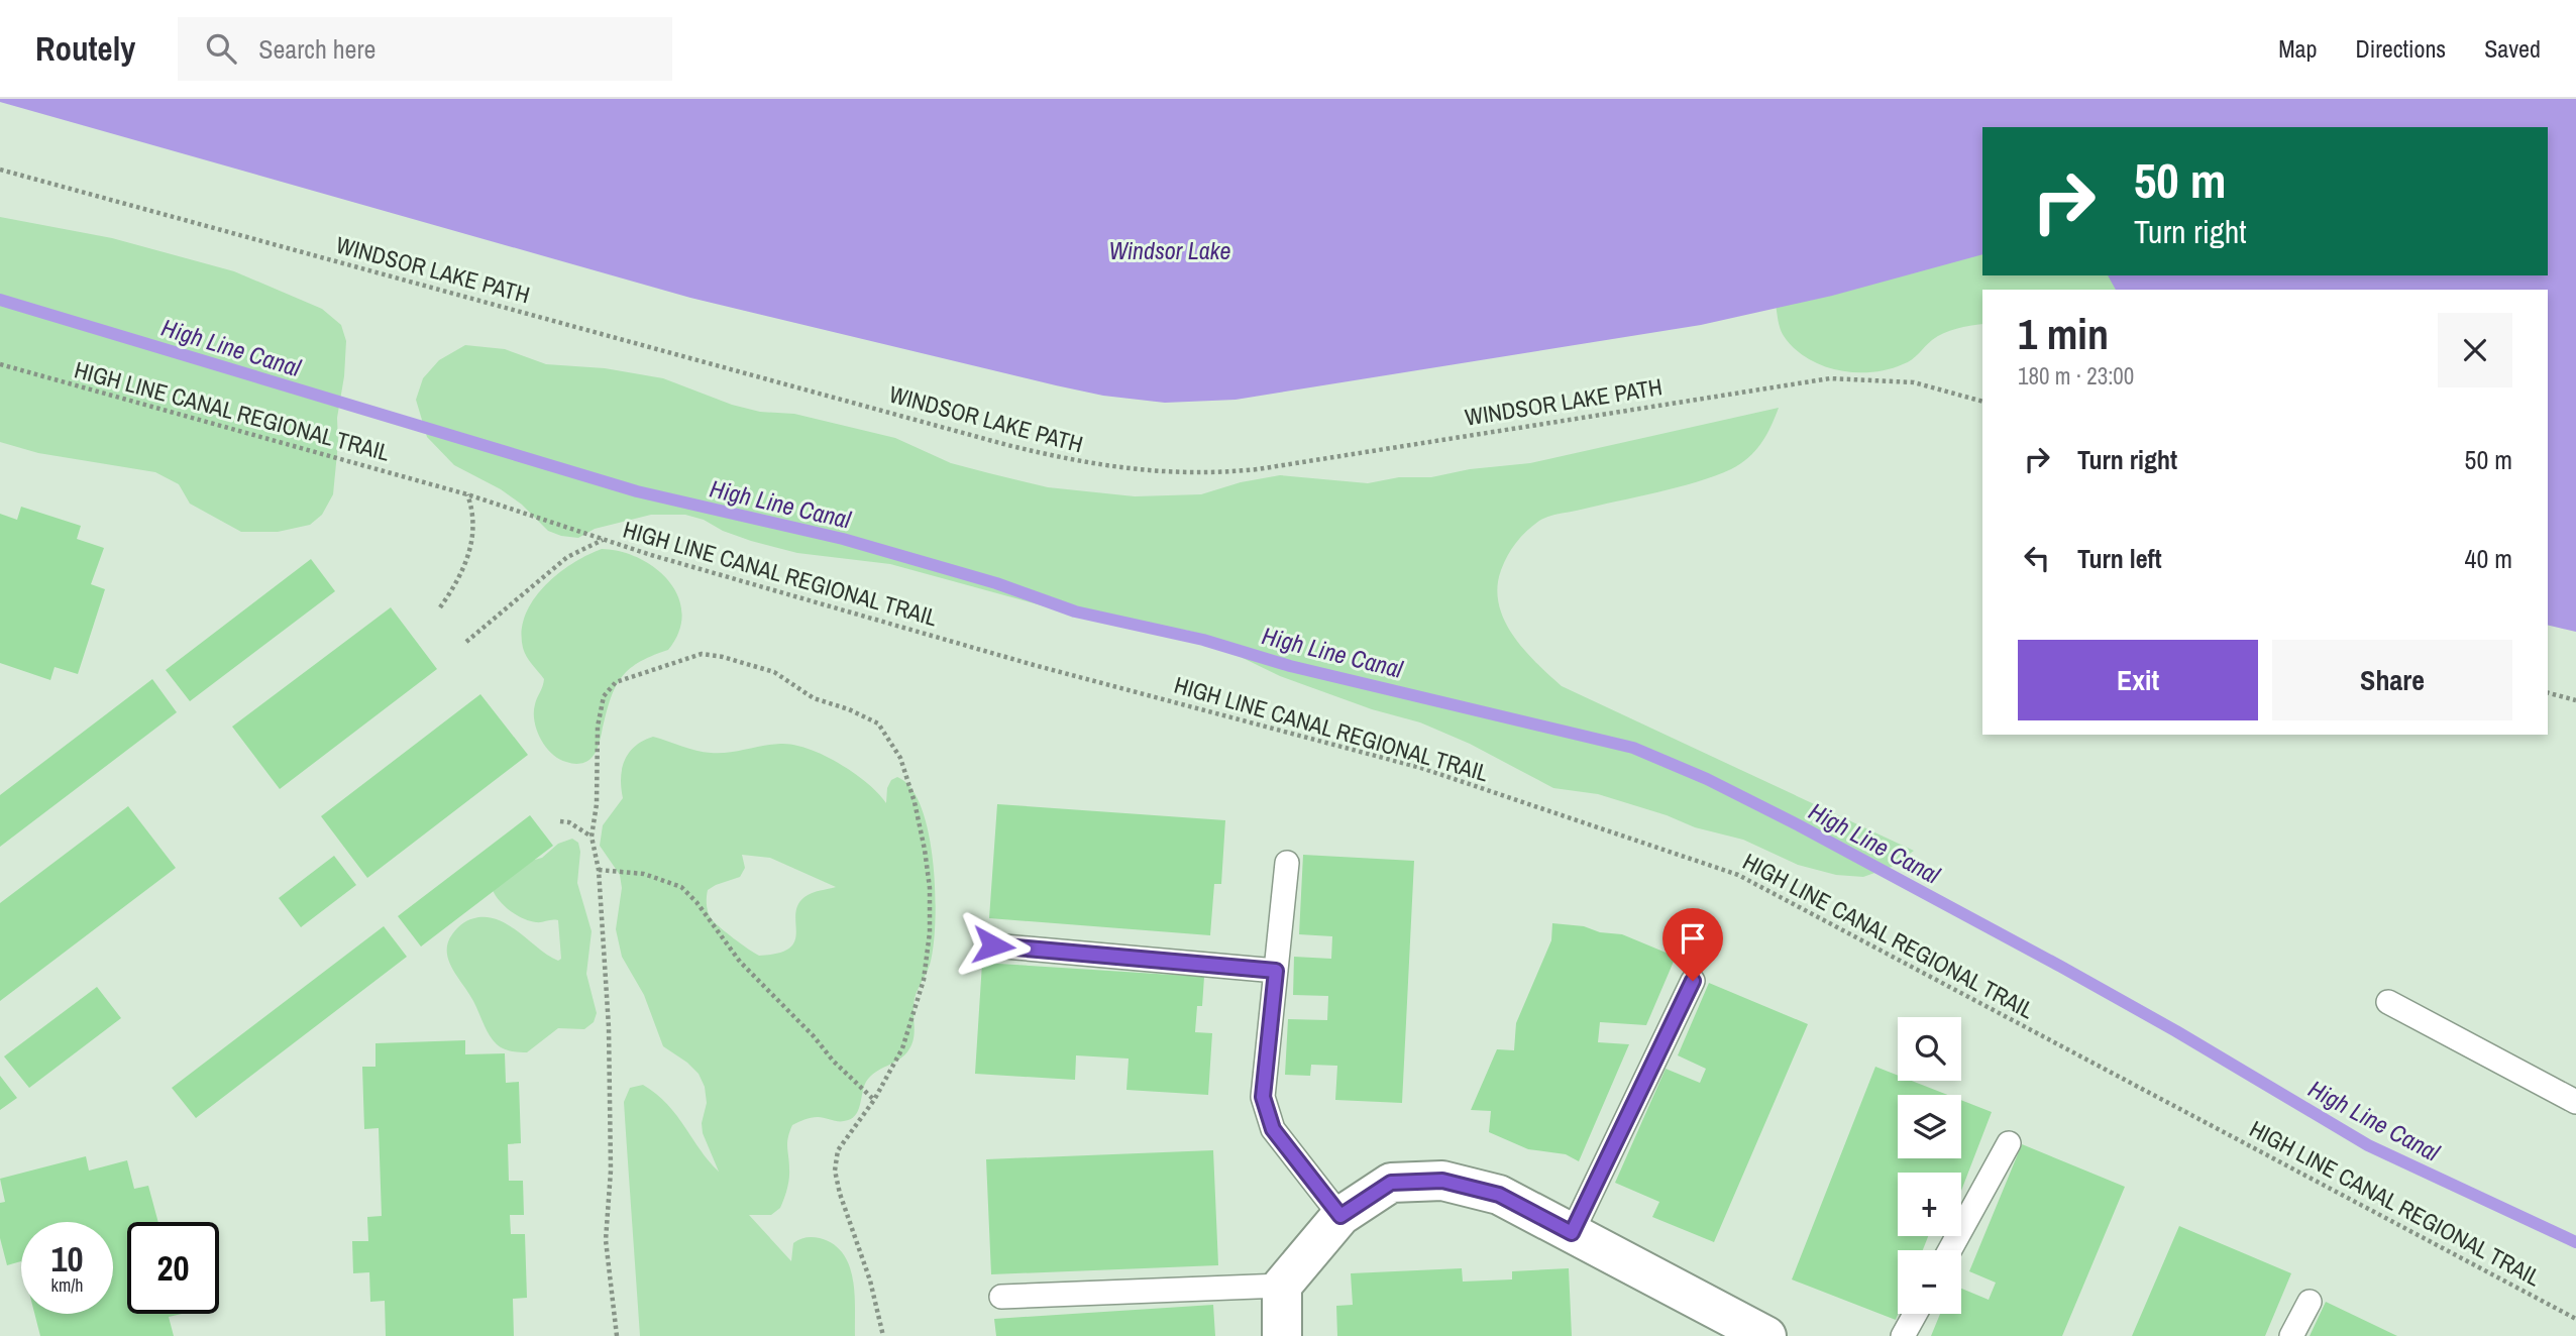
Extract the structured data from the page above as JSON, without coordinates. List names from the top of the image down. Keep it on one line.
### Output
{"streets":{"path":["WINDSOR LAKE PATH","HIGH LINE CANAL REGIONAL TRAIL"]},"water":["Windsor Lake","High Line Canal"],"page":{"header":"Routely","search":"Search here","nav":["Map","Directions","Saved"],"turn":["50 m","Turn right"],"heading":["1 min","180 m · 23:00"],"list":[{"name":"Turn right","value":"50 m"},{"name":"Turn left","value":"40 m"}],"buttons":["Exit","Share"],"map_buttons":["+","−"],"speed":"10 km/h","limit":"20"}}
